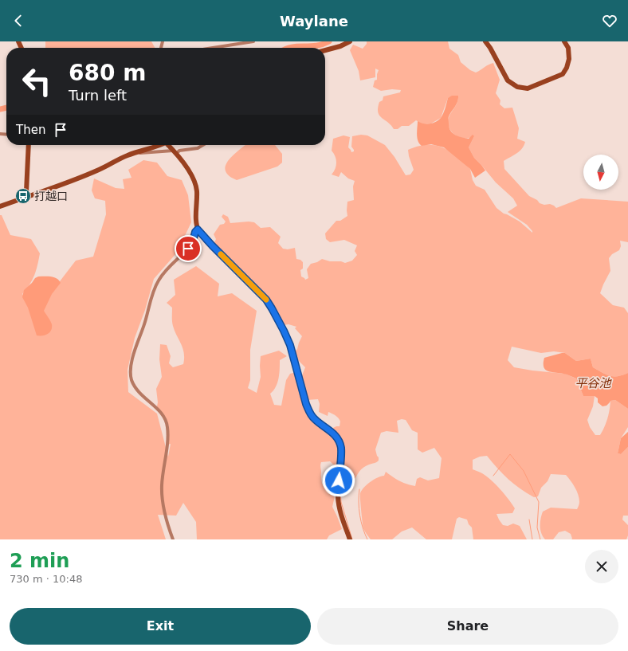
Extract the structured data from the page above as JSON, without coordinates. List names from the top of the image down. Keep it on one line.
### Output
{"water":["平谷池"],"places":{"bus stop":["打越口"]},"north":"bottom","page":{"header":"Waylane","turn":["680 m","Turn left"],"then":"Then","heading":["2 min","730 m · 10:48"],"buttons":["Exit","Share"]}}
